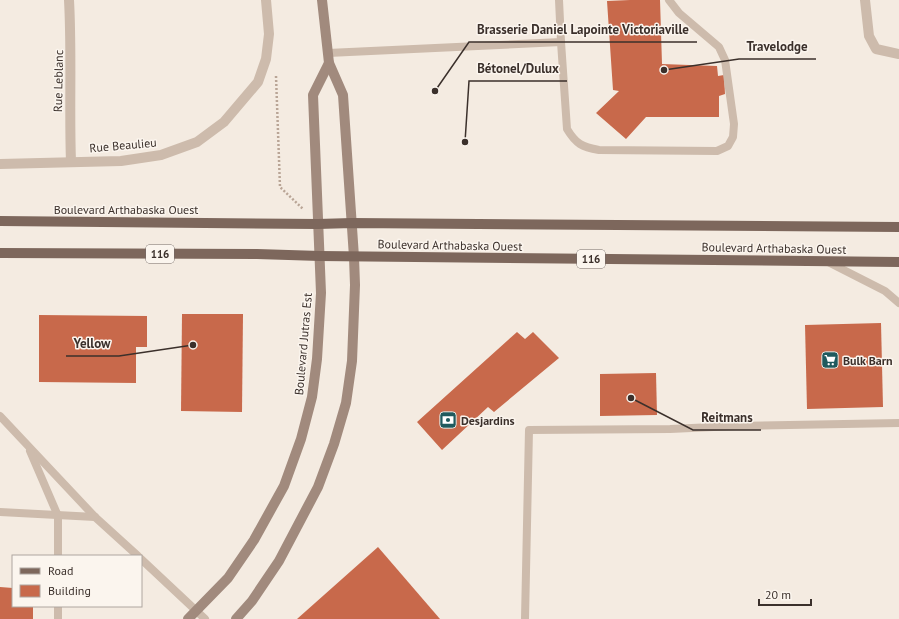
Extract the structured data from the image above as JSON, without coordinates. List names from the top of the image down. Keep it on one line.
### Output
{"streets":{"main road":["Boulevard Arthabaska Ouest","116","Boulevard Jutras Est"],"street":["Rue Leblanc","Rue Beaulieu"]},"crossings":[["Rue Leblanc","Rue Beaulieu"],["Boulevard Arthabaska Ouest","Boulevard Jutras Est"]],"places":{"other":["Travelodge","Brasserie Daniel Lapointe Victoriaville","Bétonel/Dulux","Yellow","Reitmans"],"supermarket":["Bulk Barn"],"bank":["Desjardins"]},"legend":["Road","Building"],"scale_bar":"20 m"}
